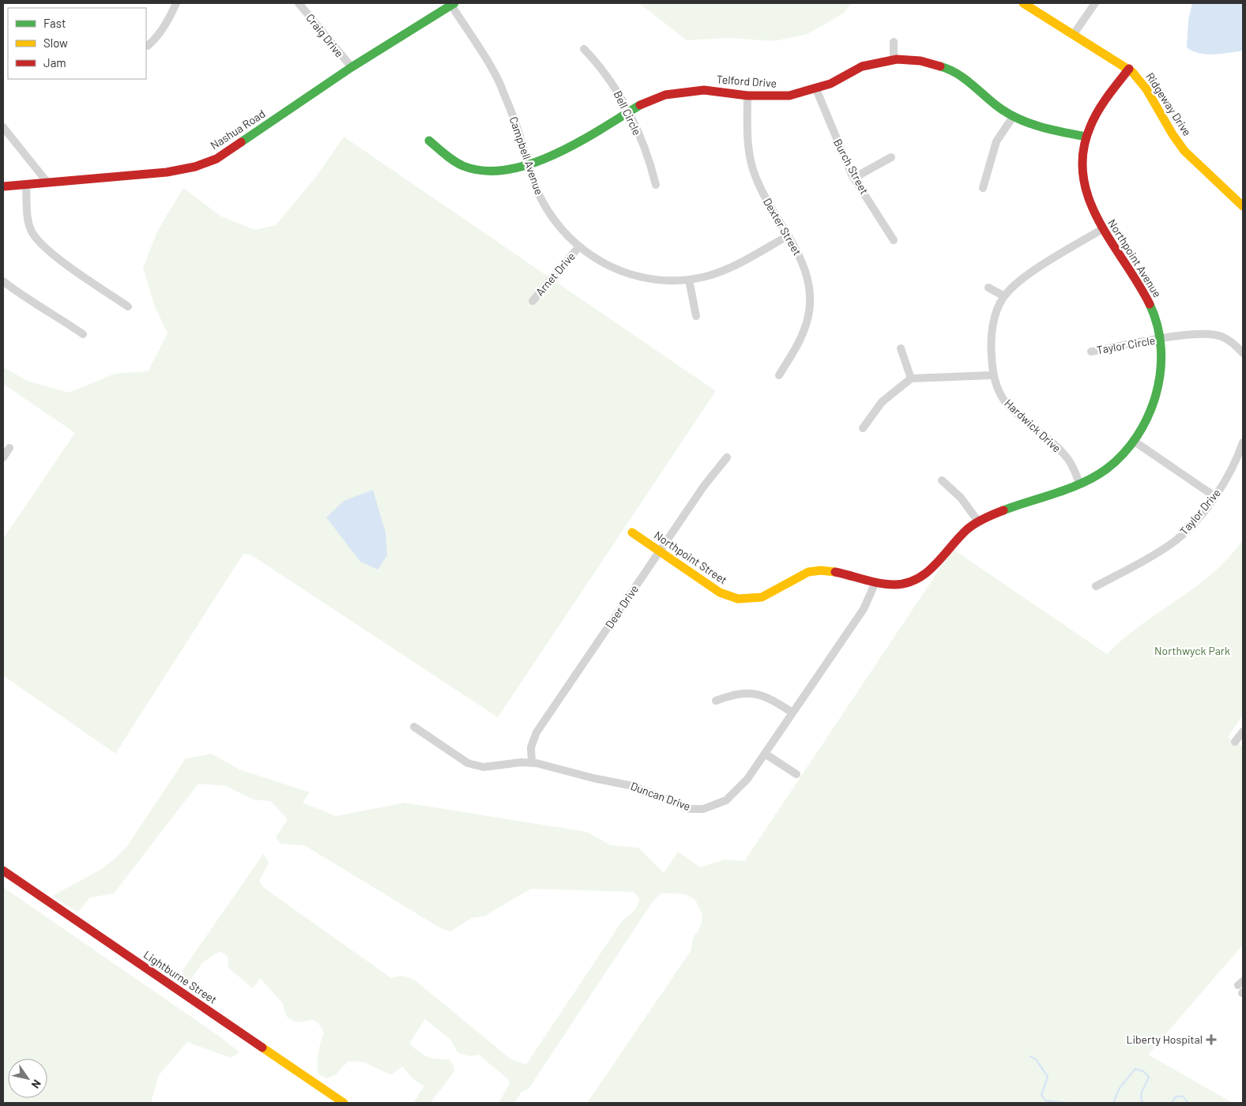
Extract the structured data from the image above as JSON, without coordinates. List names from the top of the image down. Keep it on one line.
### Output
{"streets":{"street":["Craig Drive","Telford Drive","Ridgeway Drive","Bell Circle","Nashua Road","Campbell Avenue","Burch Street","Dexter Street","Northpoint Avenue","Arnet Drive","Taylor Circle","Hardwick Drive","Taylor Drive","Northpoint Street","Deer Drive","Duncan Drive","Lightburne Street"]},"crossings":[["Craig Drive","Nashua Road"],["Telford Drive","Bell Circle"],["Telford Drive","Campbell Avenue"],["Telford Drive","Burch Street"],["Telford Drive","Dexter Street"],["Telford Drive","Northpoint Avenue"],["Ridgeway Drive","Northpoint Avenue"],["Nashua Road","Campbell Avenue"],["Campbell Avenue","Dexter Street"],["Campbell Avenue","Arnet Drive"],["Northpoint Avenue","Taylor Circle"],["Northpoint Avenue","Hardwick Drive"],["Northpoint Avenue","Northpoint Street"],["Northpoint Street","Deer Drive"],["Northpoint Street","Duncan Drive"],["Deer Drive","Duncan Drive"]],"parks":["Northwyck Park"],"places":{"health":["Liberty Hospital"]},"legend":["Fast","Slow","Jam"],"north":"bottom right"}
